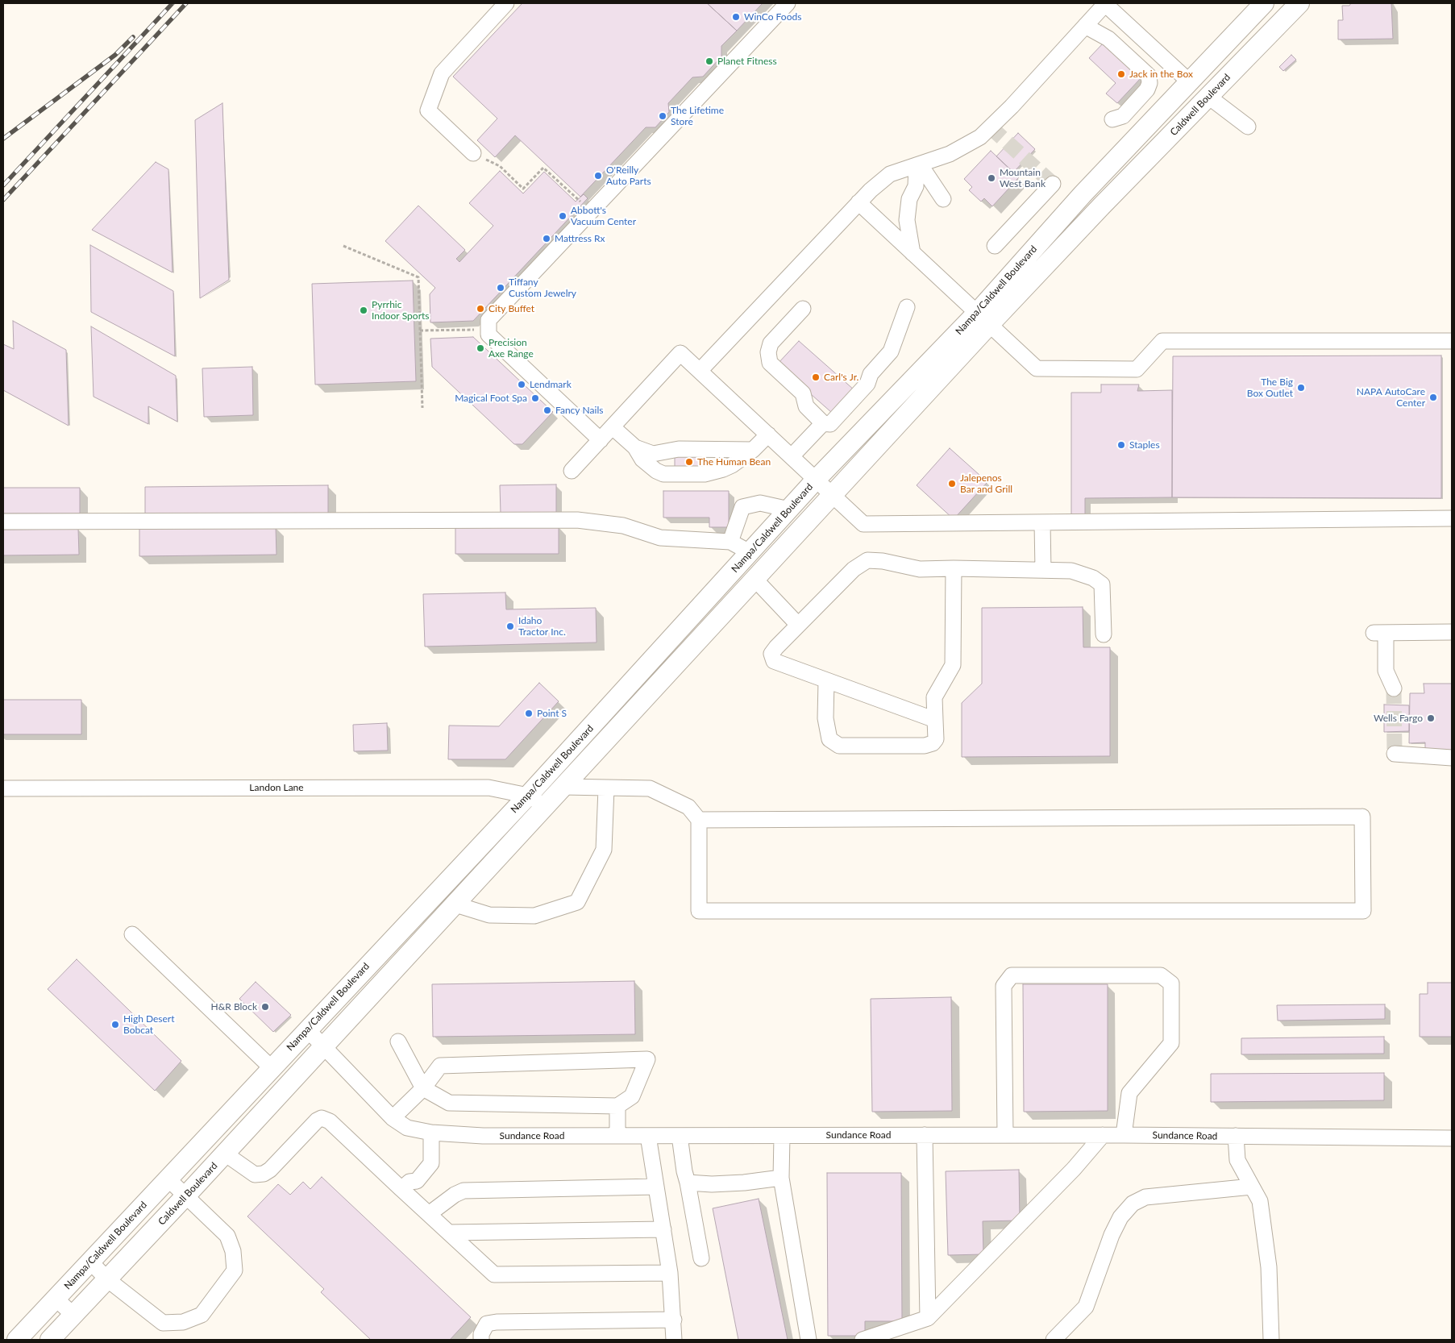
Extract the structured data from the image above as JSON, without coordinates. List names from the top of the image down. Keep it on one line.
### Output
{"streets":{"main road":["Caldwell Boulevard","Nampa/Caldwell Boulevard"],"street":["Landon Lane","Sundance Road"]},"crossings":[["Caldwell Boulevard","Nampa/Caldwell Boulevard"],["Caldwell Boulevard","Sundance Road"],["Nampa/Caldwell Boulevard","Landon Lane"],["Nampa/Caldwell Boulevard","Sundance Road"]],"places":["WinCo Foods","Planet Fitness","Jack in the Box","The Lifetime Store","O'Reilly Auto Parts","Mountain West Bank","Abbott's Vacuum Center","Mattress Rx","Tiffany Custom Jewelry","City Buffet","Pyrrhic Indoor Sports","Precision Axe Range","Carl's Jr.","Lendmark","The Big Box Outlet","NAPA AutoCare Center","Magical Foot Spa","Fancy Nails","Staples","The Human Bean","Jalepenos Bar and Grill","Idaho Tractor Inc.","Point S","Wells Fargo","H&R Block","High Desert Bobcat"]}
